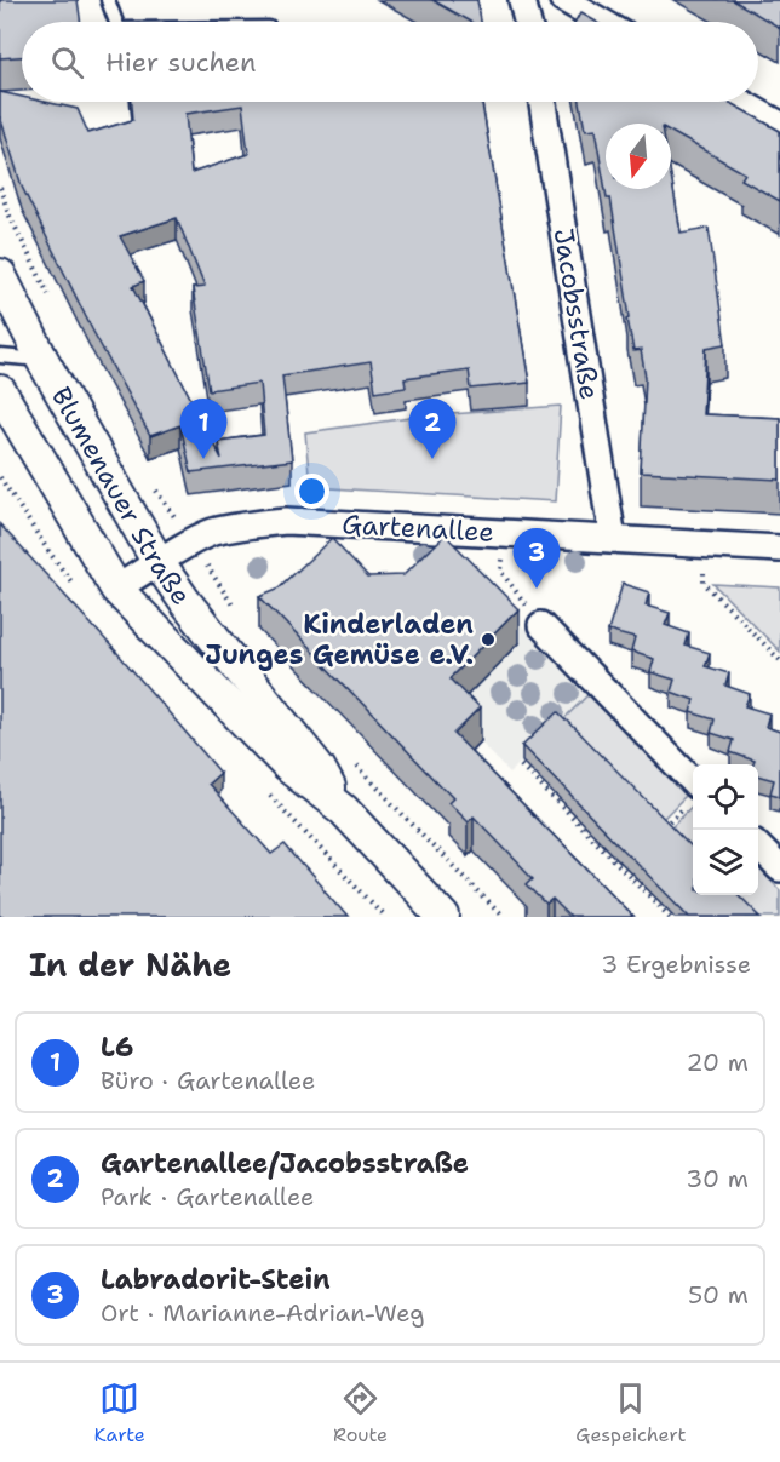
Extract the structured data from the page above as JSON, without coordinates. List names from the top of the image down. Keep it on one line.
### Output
{"streets":{"street":["Jacobsstraße","Blumenauer Straße","Gartenallee"]},"crossings":[["Jacobsstraße","Gartenallee"],["Blumenauer Straße","Gartenallee"]],"places":["Kinderladen Junges Gemüse e.V."],"north":"bottom","page":{"search":"Hier suchen","pins":["1","2","3"],"heading":["In der Nähe","3 Ergebnisse"],"list":[{"mark":"1","name":"L6","note":"Büro · Gartenallee","value":"20 m"},{"mark":"2","name":"Gartenallee/Jacobsstraße","note":"Park · Gartenallee","value":"30 m"},{"mark":"3","name":"Labradorit-Stein","note":"Ort · Marianne-Adrian-Weg","value":"50 m"}],"nav":["Karte","Route","Gespeichert"]}}
